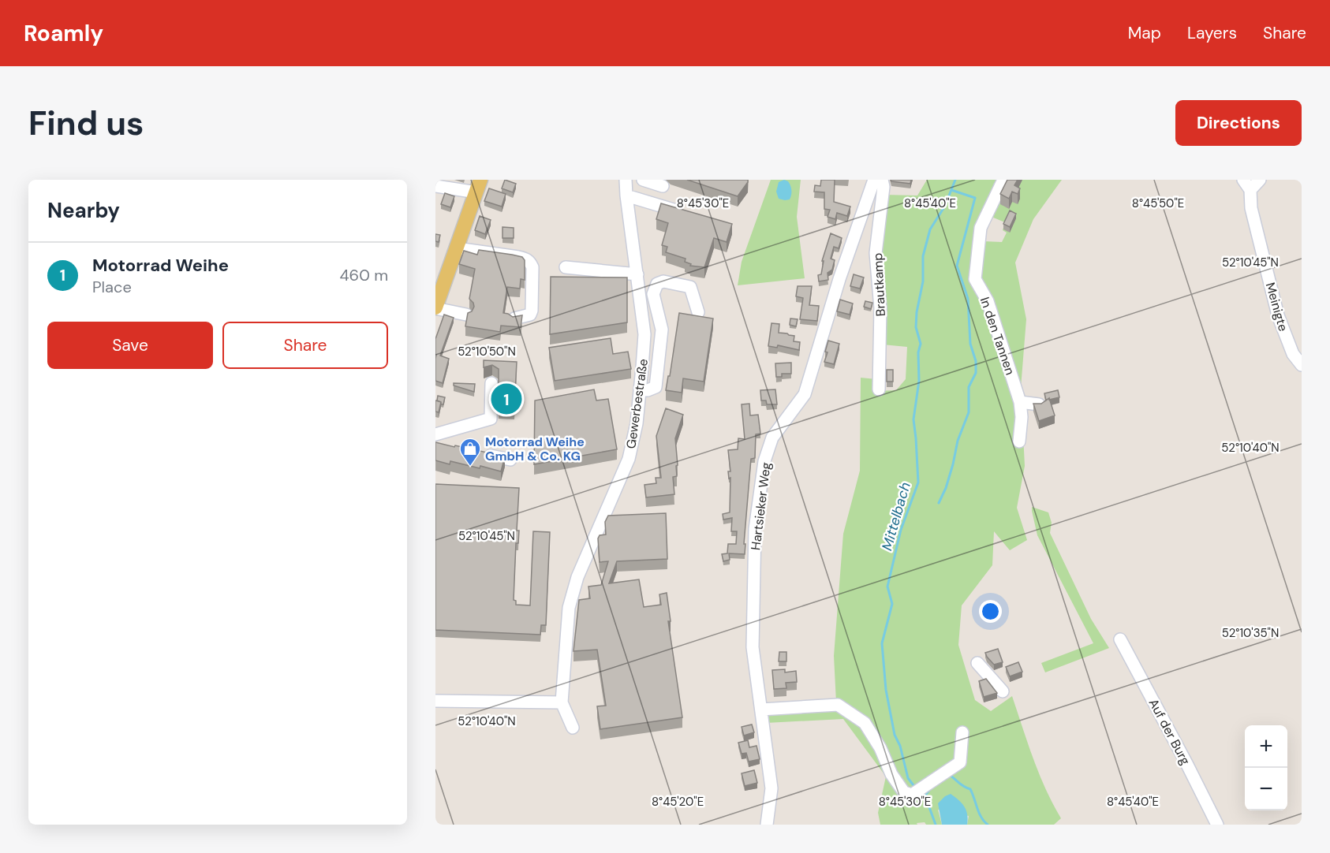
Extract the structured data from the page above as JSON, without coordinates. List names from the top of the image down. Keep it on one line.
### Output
{"streets":{"street":["Brautkamp","Meinigte","In den Tannen","Gewerbestraße","Hartsieker Weg","Auf der Burg"]},"water":["Mittelbach"],"places":{"shop":["Motorrad Weihe GmbH & Co. KG"]},"page":{"header":"Roamly","nav":["Map","Layers","Share"],"buttons":["Directions",["Save","Share"]],"title":"Find us","heading":"Nearby","list":[{"mark":"1","name":"Motorrad Weihe","note":"Place","value":"460 m"}],"pins":"1","map_buttons":["+","−"]},"coordinates":["8°45'30\"E","8°45'40\"E","8°45'50\"E","52°10'45\"N","52°10'50\"N","52°10'40\"N","52°10'35\"N","8°45'20\"E"]}
